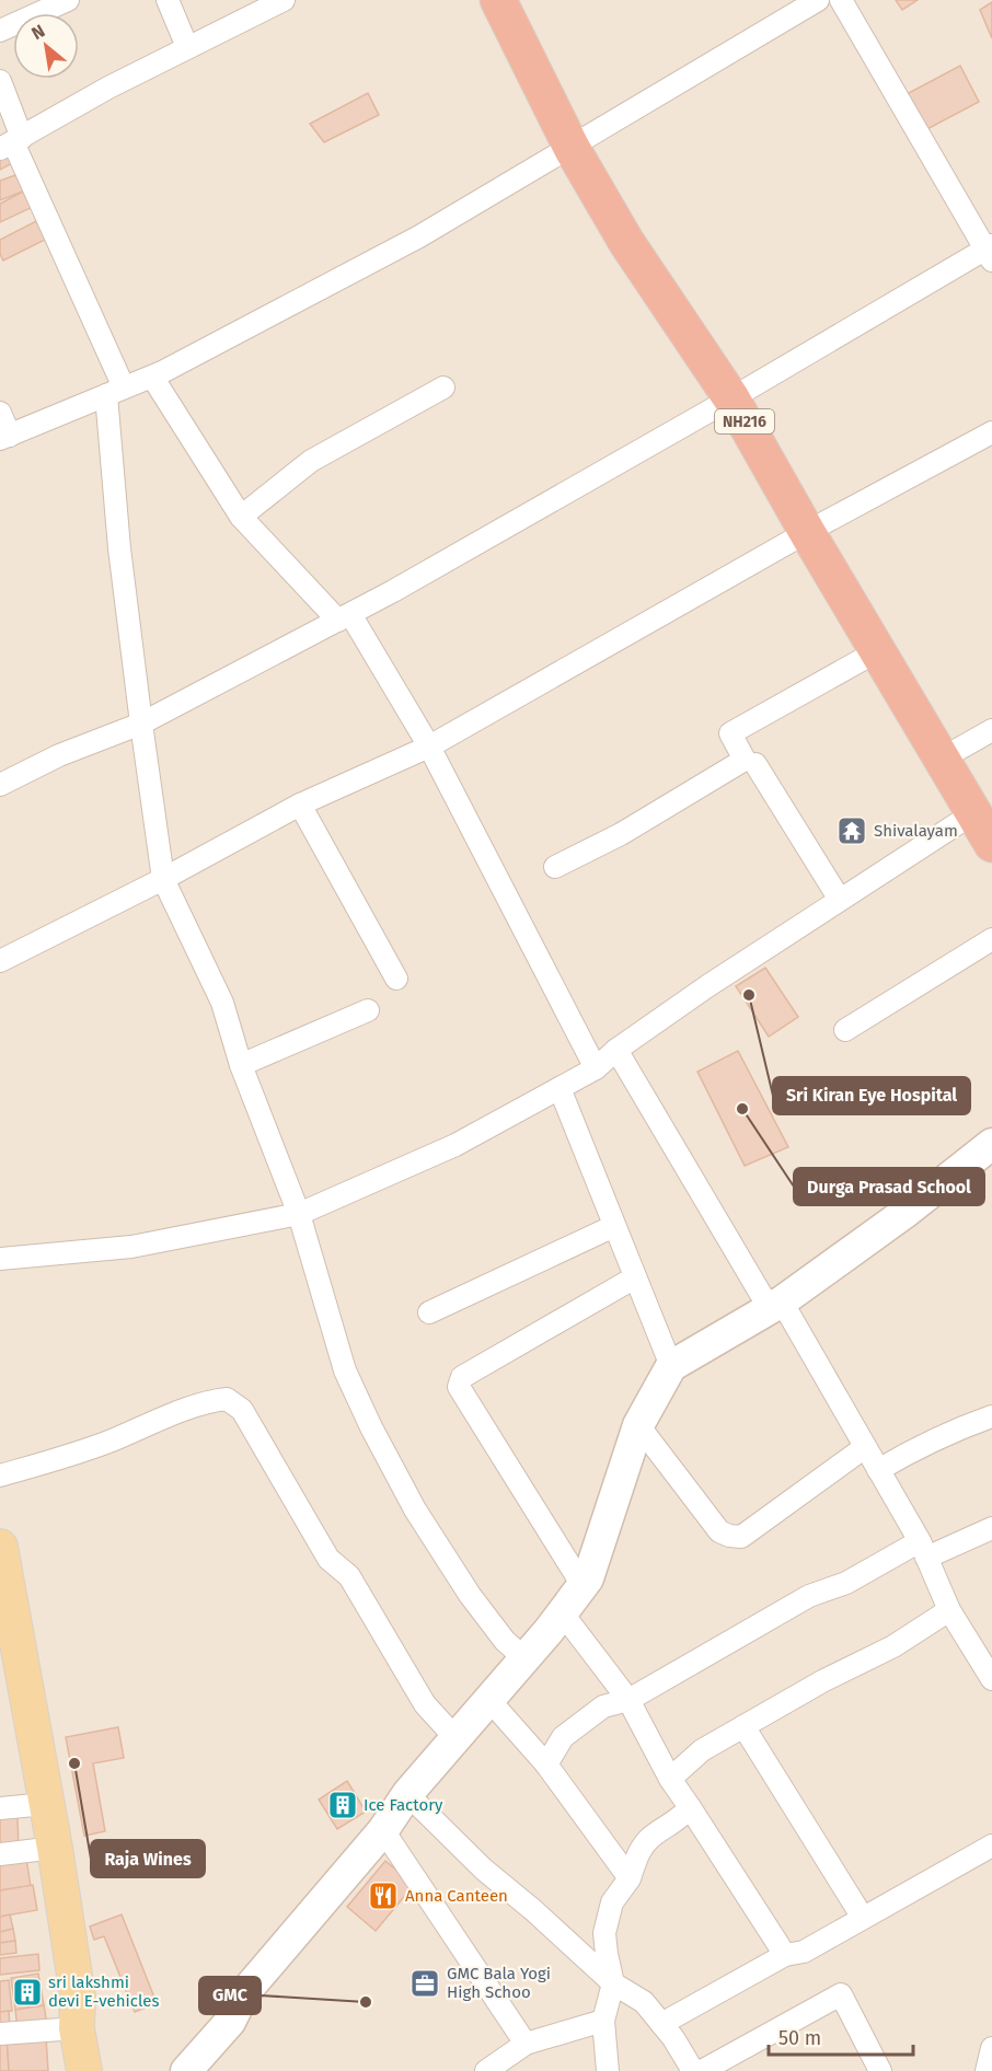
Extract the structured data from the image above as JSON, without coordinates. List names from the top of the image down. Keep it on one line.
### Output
{"streets":{"highway":["NH216"]},"places":{"temple":["Shivalayam"],"other":["Sri Kiran Eye Hospital","Durga Prasad School","Raja Wines","GMC"],"building":["Ice Factory","sri lakshmi devi E-vehicles"],"restaurant":["Anna Canteen"],"office":["GMC Bala Yogi High Schoo"]},"scale_bar":"50 m","north":"top left"}
